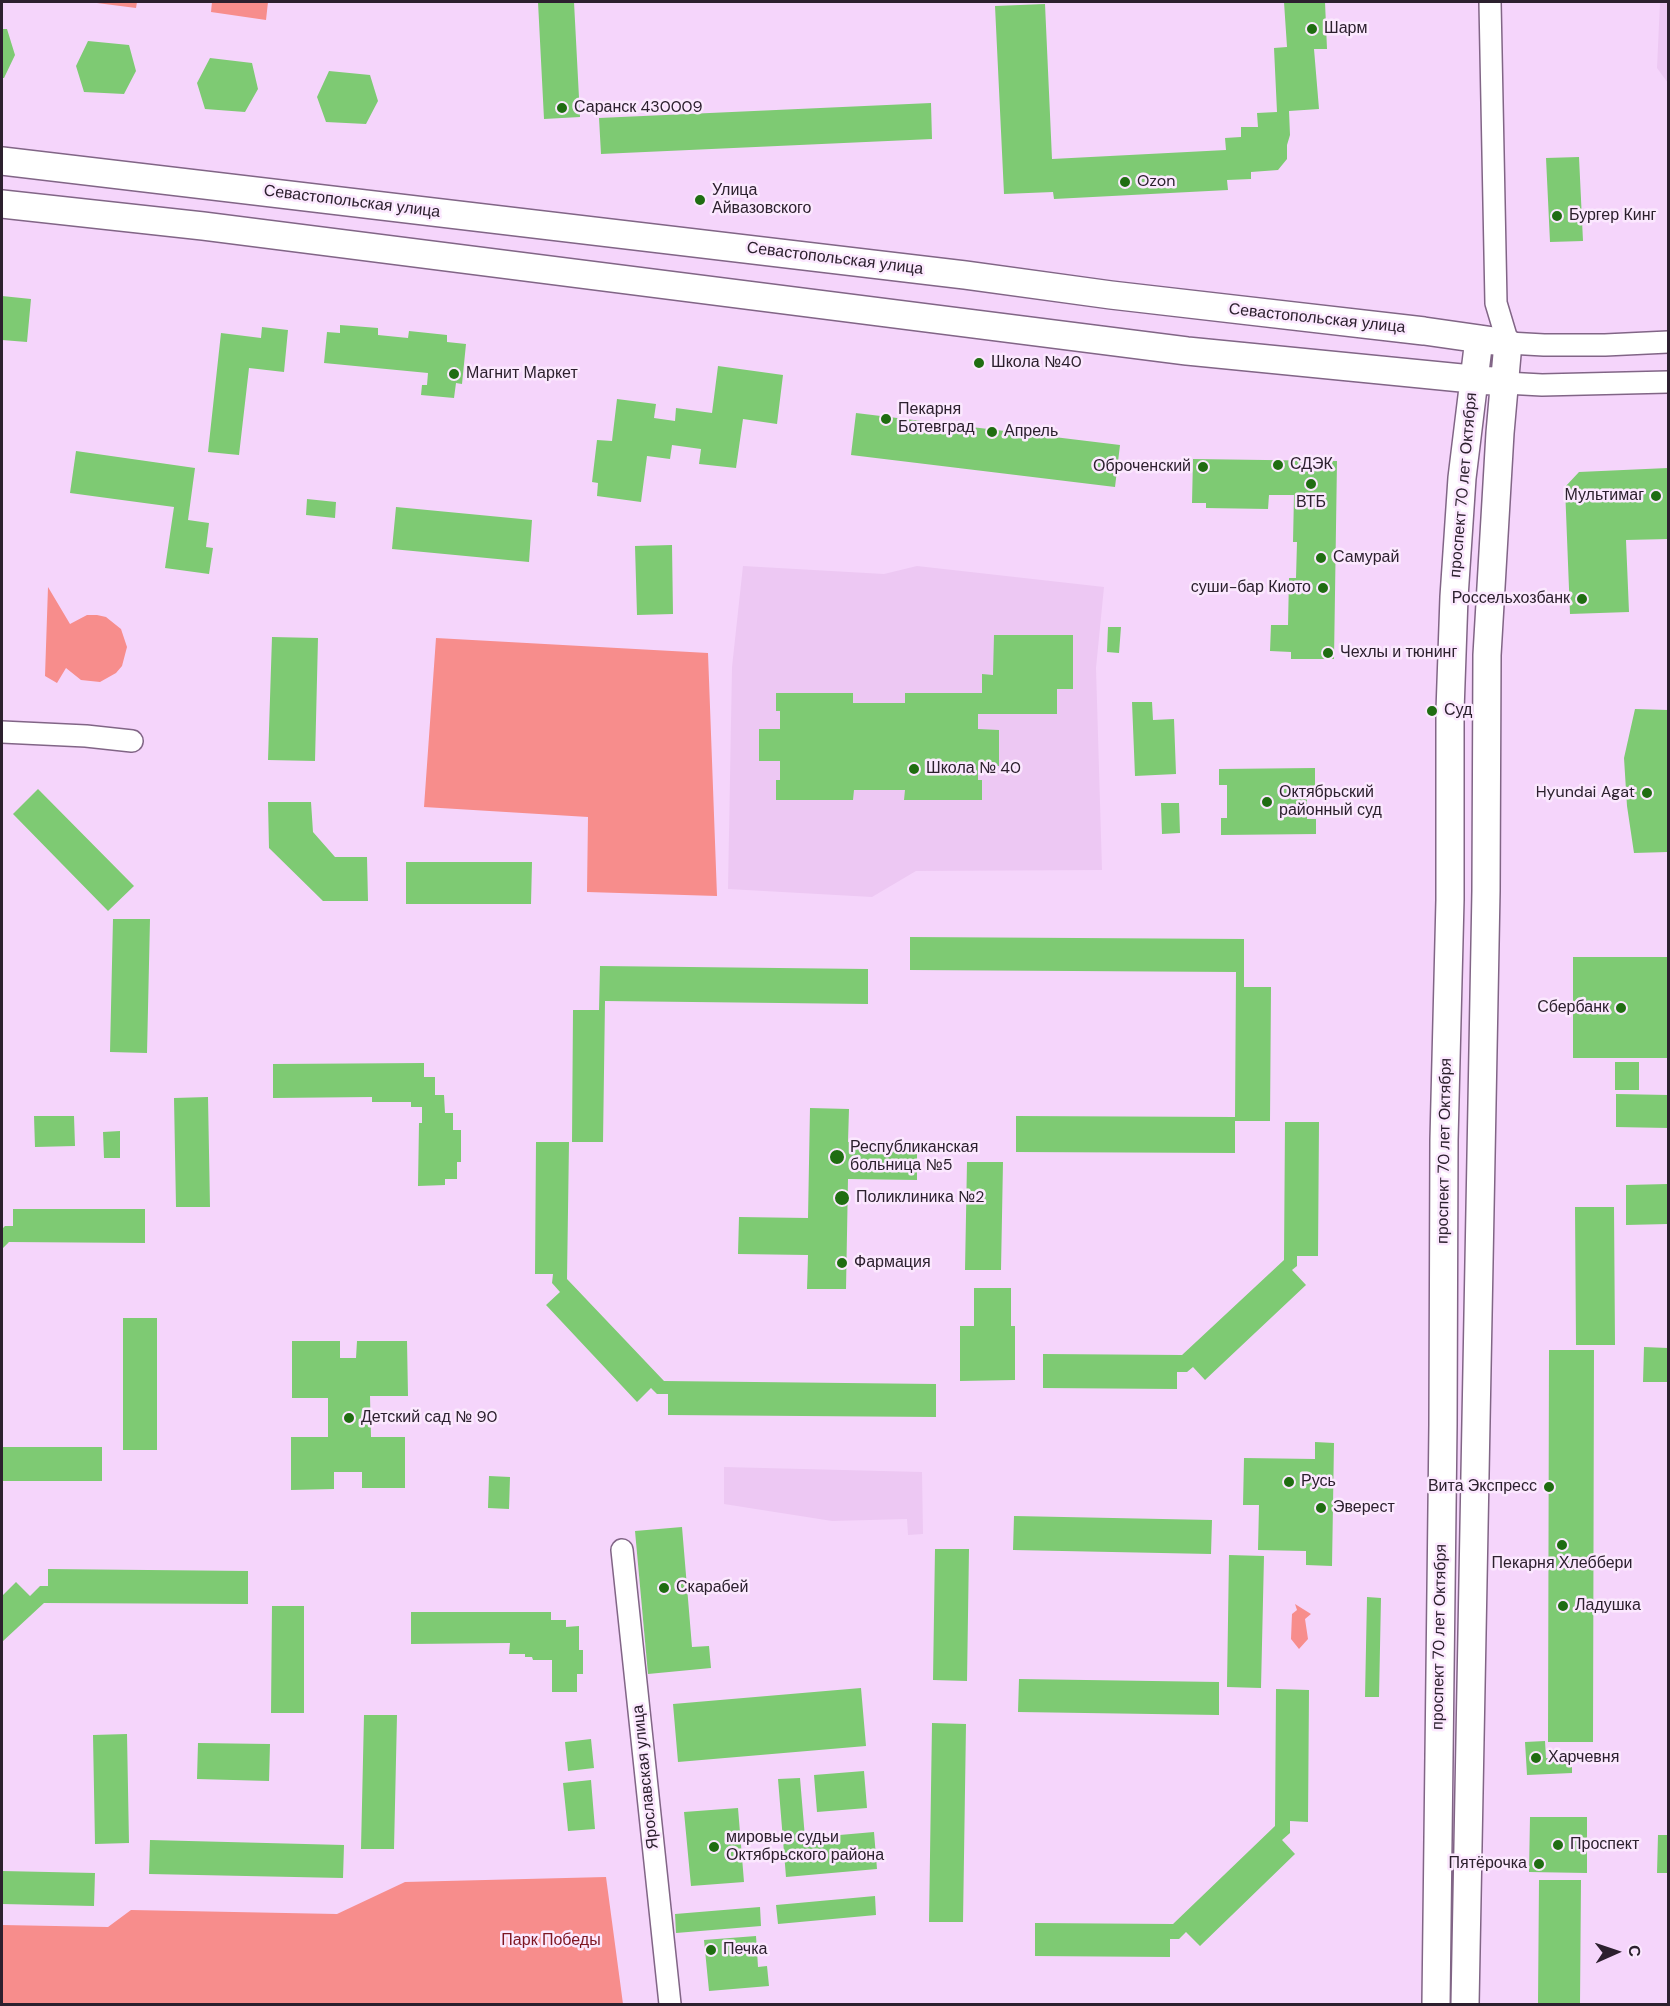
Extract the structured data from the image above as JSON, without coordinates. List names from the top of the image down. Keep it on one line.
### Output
{"streets":{"main road":["Севастопольская улица","проспект 70 лет Октября"],"street":["Ярославская улица"]},"crossings":[["Севастопольская улица","проспект 70 лет Октября"]],"parks":["Парк Победы"],"places":["Шарм","Саранск 430009","Ozon","Улица Айвазовского","Бургер Кинг","Школа №40","Магнит Маркет","Пекарня Ботевград","Апрель","СДЭК","Оброченский","ВТБ","Мультимаг","Самурай","суши-бар Киото","Россельхозбанк","Чехлы и тюнинг","Суд","Школа № 40","Hyundai Agat","Октябрьский районный суд","Сбербанк","Республиканская больница №5","Поликлиника №2","Фармация","Детский сад № 90","Русь","Вита Экспресс","Эверест","Пекарня Хлеббери","Скарабей","Ладушка","Харчевня","Проспект","мировые судьи Октябрьского района","Пятёрочка","Печка"],"north":"right"}
